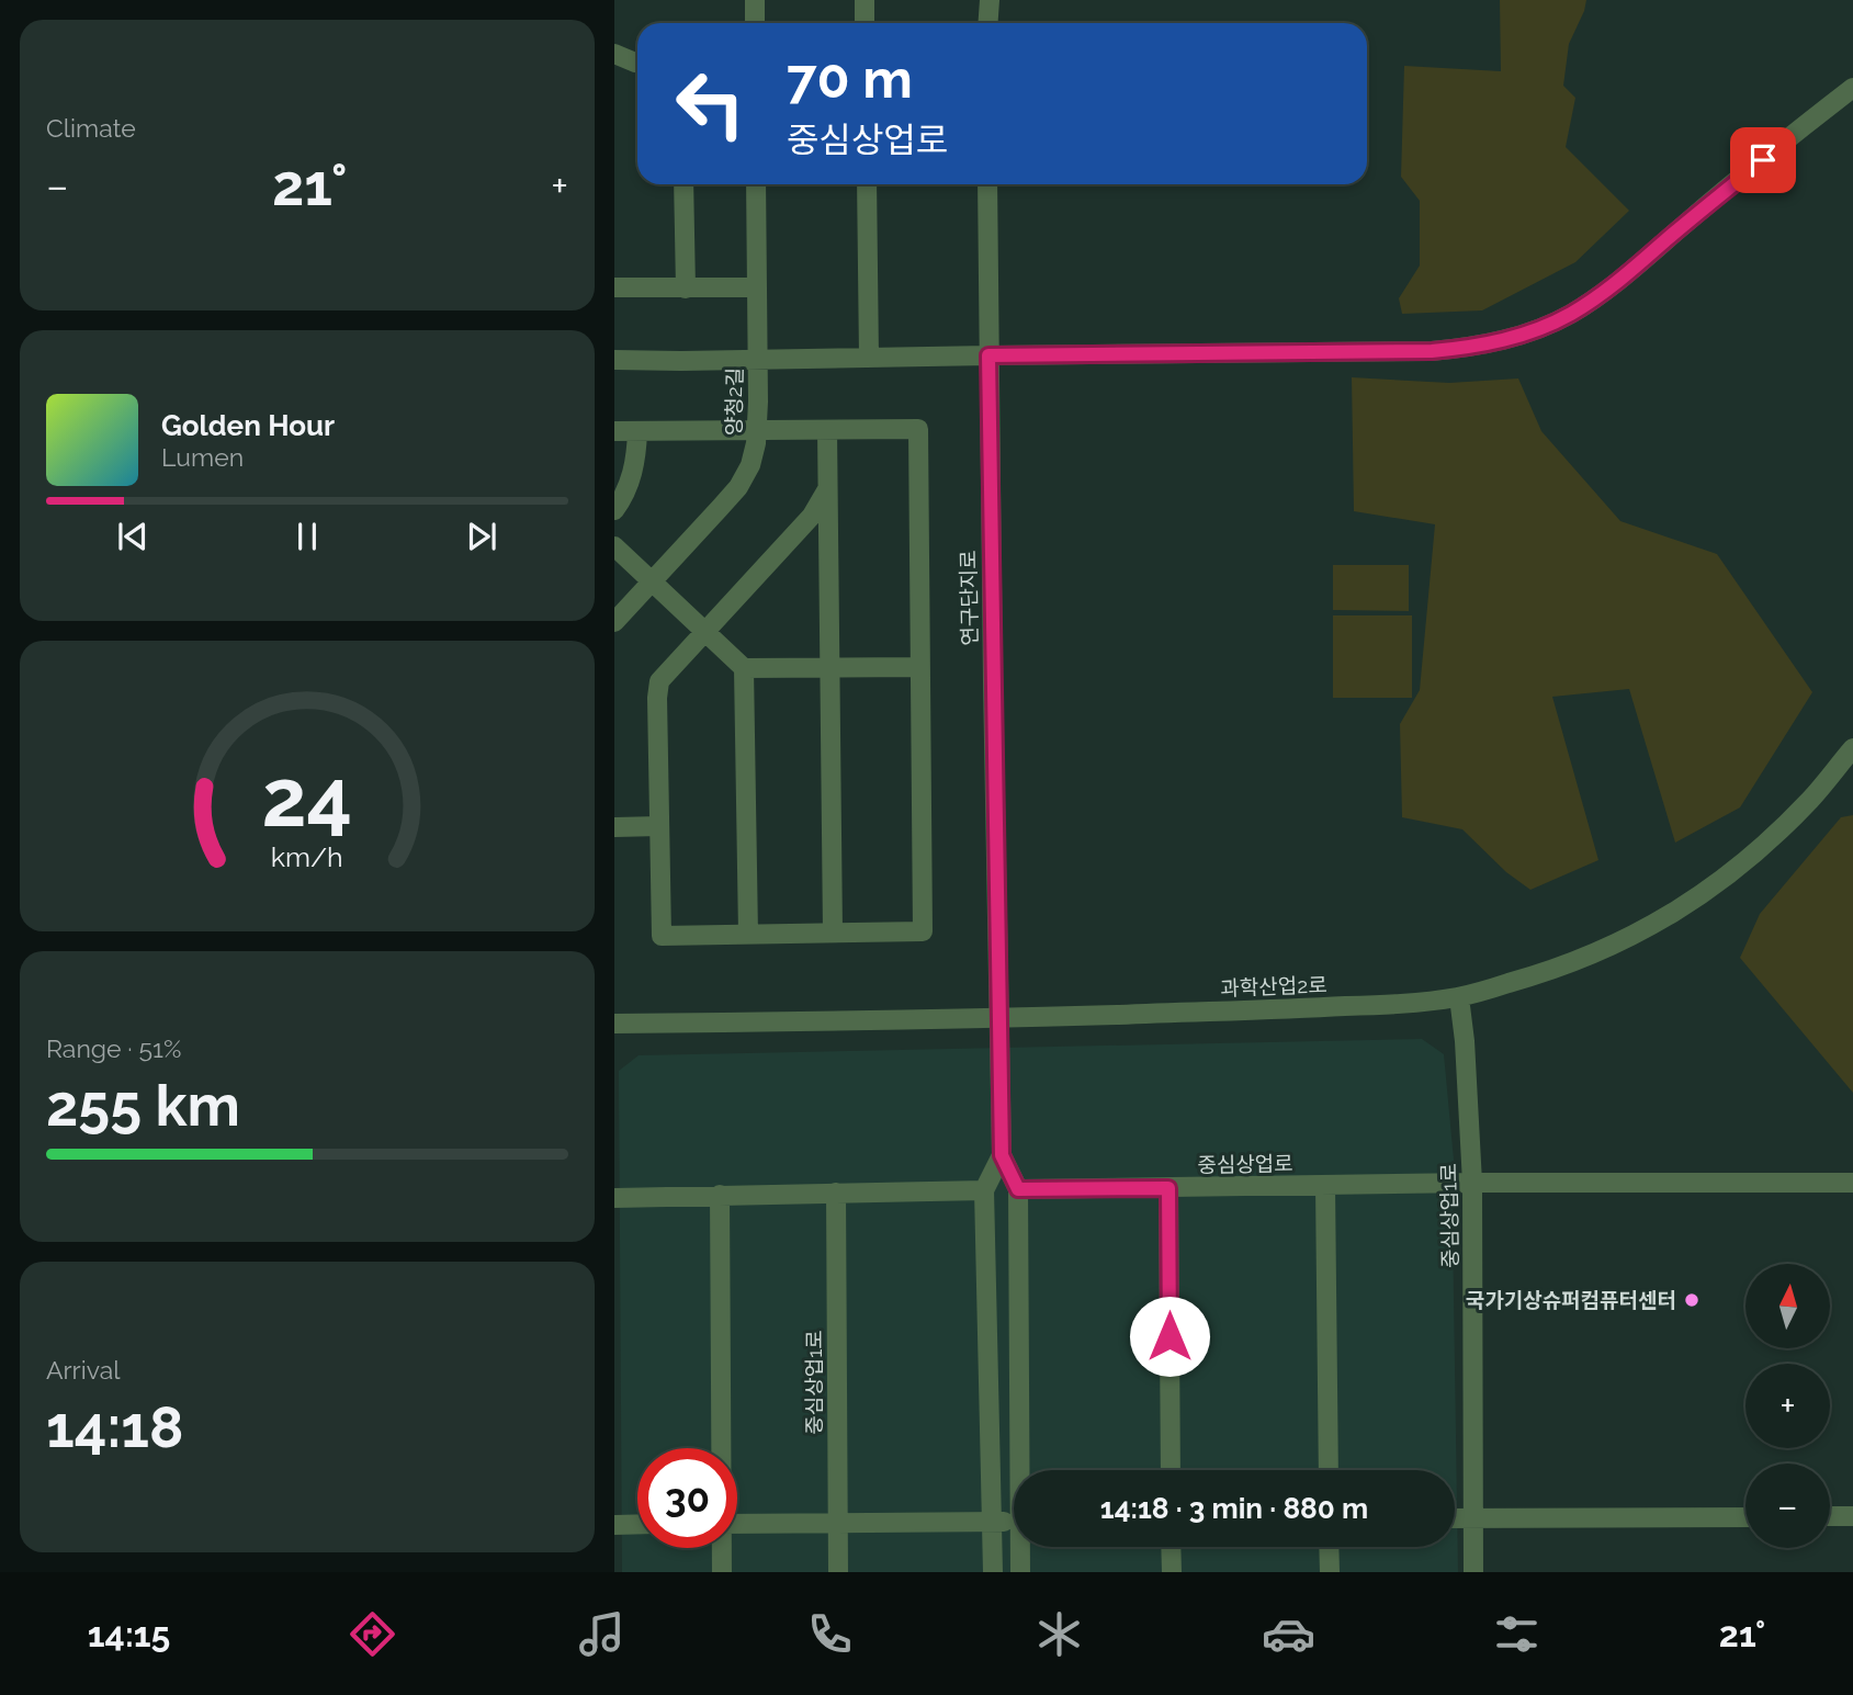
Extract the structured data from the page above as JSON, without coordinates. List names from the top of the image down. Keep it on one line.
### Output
{"streets":{"street":["양청2길","연구단지로","과학산업2로","중심상업로","중심상업1로"]},"crossings":[["연구단지로","과학산업2로"],["과학산업2로","중심상업1로"],["중심상업로","중심상업1로"]],"places":["국가기상슈퍼컴퓨터센터"],"north":"top","page":{"tile":["Climate",["Range · 51%","255 km"],["Arrival","14:18"]],"turn":["70 m","중심상업로"],"heat":["−","21°","+"],"song":["Golden Hour","Lumen"],"map_buttons":["+","−"],"limit":"30","trip":"14:18 · 3 min · 880 m","tabs":["14:15","21°"],"gauge":["24","km/h"]}}
